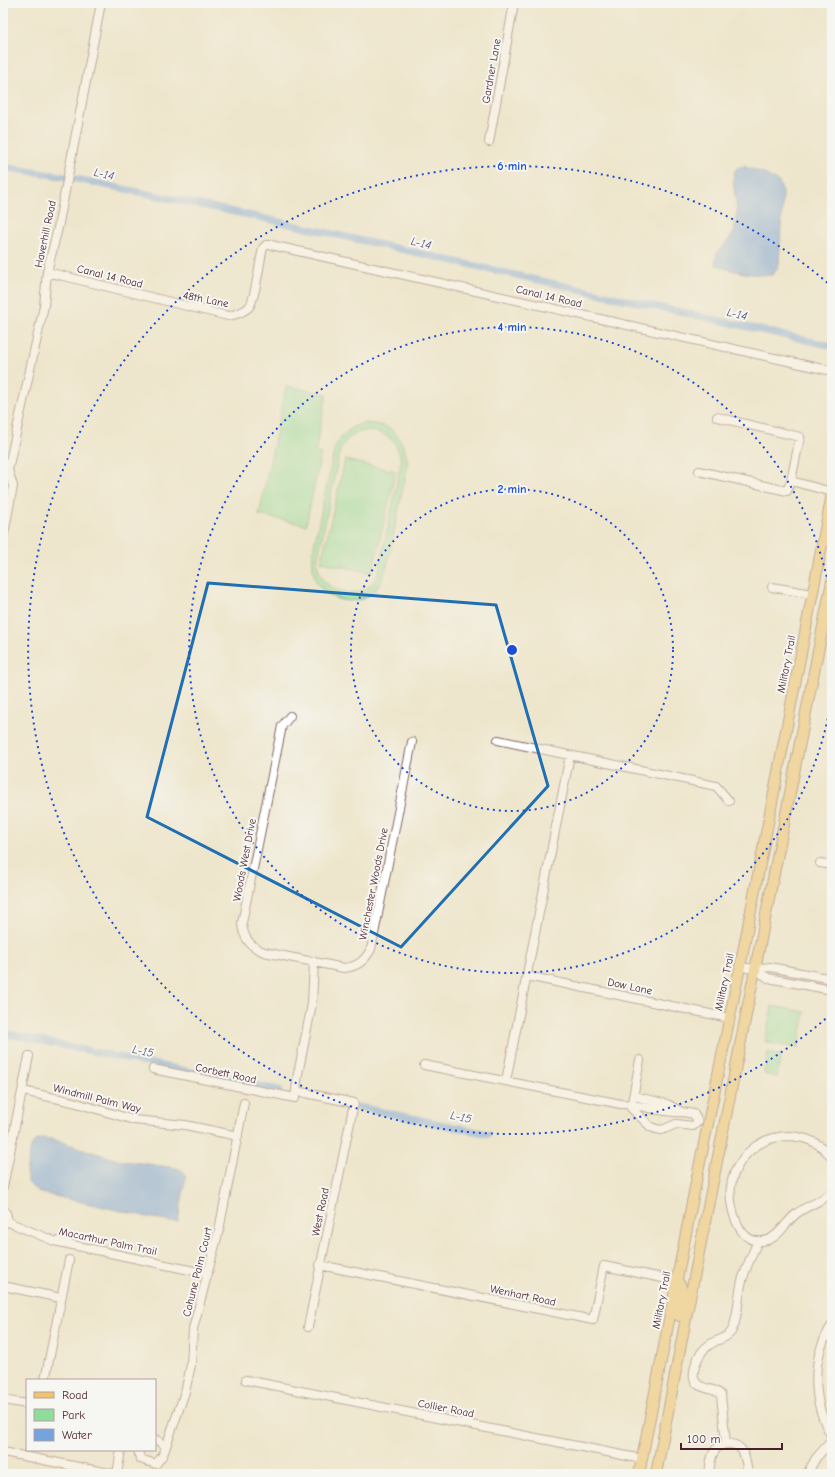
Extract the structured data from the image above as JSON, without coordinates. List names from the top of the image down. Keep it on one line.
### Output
{"streets":{"main road":["Military Trail"],"street":["Gardner Lane","Haverhill Road","Canal 14 Road","48th Lane","Woods West Drive","Winchester Woods Drive","Dow Lane","Corbett Road","Windmill Palm Way","West Road","Macarthur Palm Trail","Cohune Palm Court","Wenhart Road","Collier Road"]},"crossings":[["Haverhill Road","Canal 14 Road"],["Canal 14 Road","48th Lane"],["Military Trail","Dow Lane"],["Military Trail","Wenhart Road"],["Military Trail","Collier Road"],["Woods West Drive","Winchester Woods Drive"],["Corbett Road","West Road"],["Windmill Palm Way","Cohune Palm Court"],["West Road","Wenhart Road"],["Macarthur Palm Trail","Cohune Palm Court"]],"water":["L-14","L-15"],"legend":["Road","Park","Water"],"scale_bar":"100 m","rings":["6 min","4 min","2 min"]}
